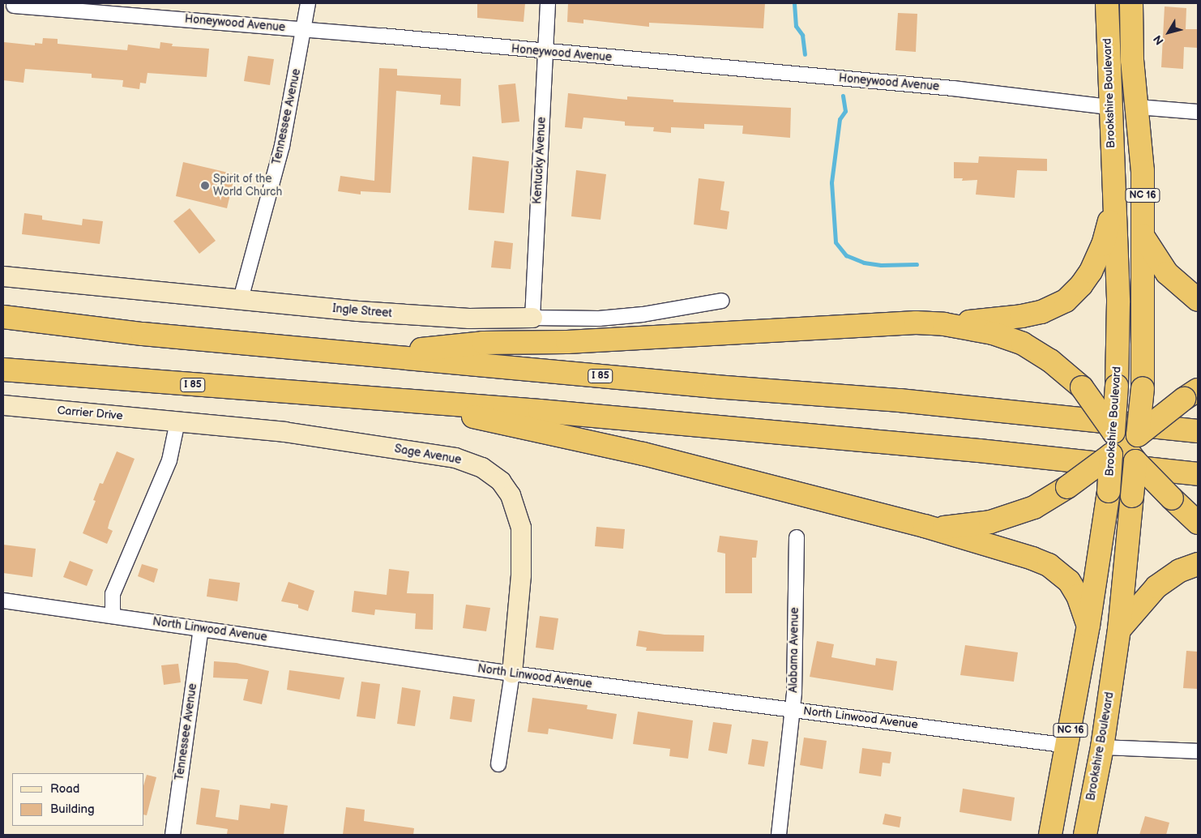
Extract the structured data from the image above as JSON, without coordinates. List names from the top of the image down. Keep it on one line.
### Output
{"streets":{"highway":["Brookshire Boulevard","NC 16","I 85"],"street":["Honeywood Avenue","Tennessee Avenue","Kentucky Avenue","Ingle Street","Carrier Drive","Sage Avenue","North Linwood Avenue","Alabama Avenue"]},"crossings":[["Honeywood Avenue","Brookshire Boulevard"],["Honeywood Avenue","Tennessee Avenue"],["Honeywood Avenue","Kentucky Avenue"],["Brookshire Boulevard","North Linwood Avenue"],["Tennessee Avenue","Ingle Street"],["Tennessee Avenue","North Linwood Avenue"],["Kentucky Avenue","Ingle Street"],["Carrier Drive","Sage Avenue"],["Sage Avenue","North Linwood Avenue"],["North Linwood Avenue","Alabama Avenue"]],"places":["Spirit of the World Church"],"legend":["Road","Building"],"north":"bottom left"}
